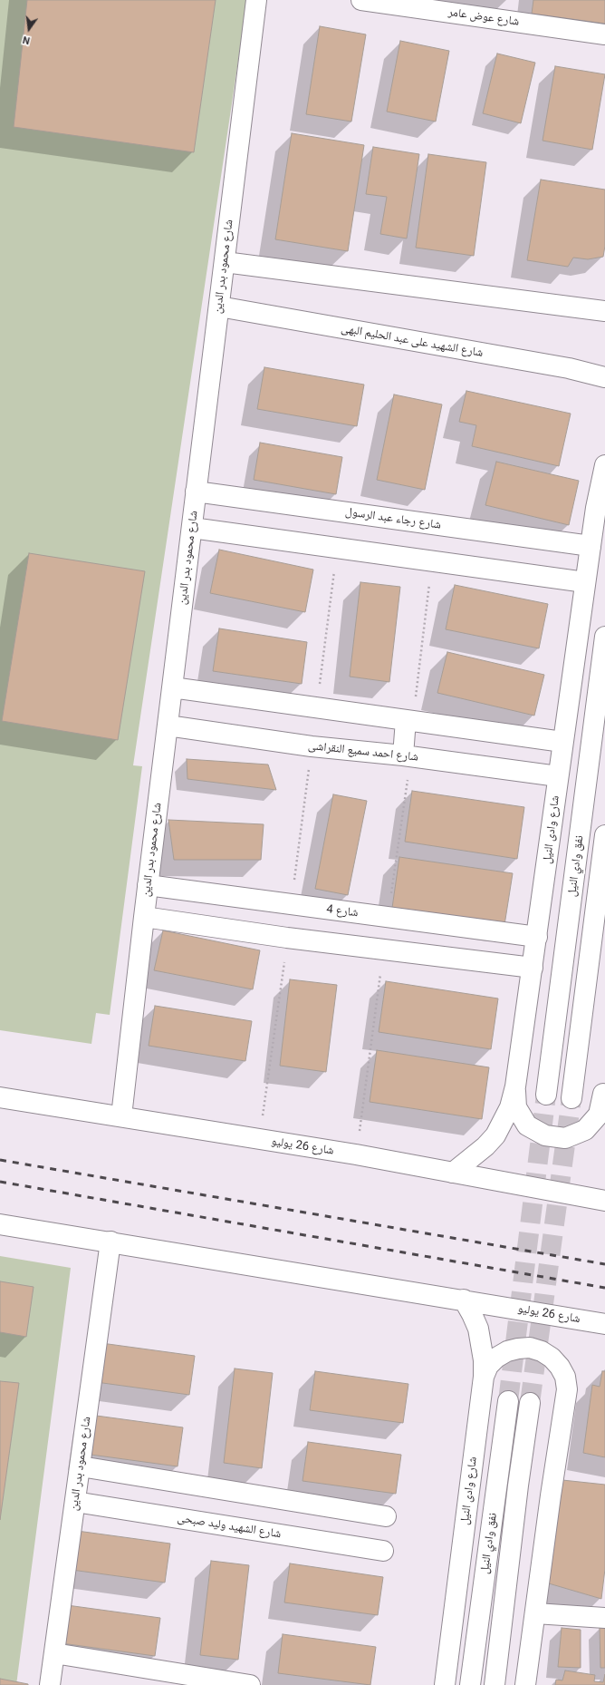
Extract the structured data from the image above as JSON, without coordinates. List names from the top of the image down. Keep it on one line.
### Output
{"streets":{"street":["شارع عوض عامر","شارع محمود بدر الدين","شارع الشهيد على عبد الحليم البهى","شارع رجاء عبد الرسول","شارع احمد سميع النقراشى","شارع وادى النيل","نفق وادي النيل","شارع 4","شارع 26 يوليو","شارع الشهيد وليد صبحى"]},"crossings":[["شارع محمود بدر الدين","شارع الشهيد على عبد الحليم البهى"],["شارع محمود بدر الدين","شارع رجاء عبد الرسول"],["شارع محمود بدر الدين","شارع احمد سميع النقراشى"],["شارع محمود بدر الدين","شارع 4"],["شارع محمود بدر الدين","شارع 26 يوليو"],["شارع محمود بدر الدين","شارع الشهيد وليد صبحى"],["شارع رجاء عبد الرسول","شارع وادى النيل"],["شارع احمد سميع النقراشى","شارع وادى النيل"],["شارع وادى النيل","شارع 4"],["شارع وادى النيل","شارع 26 يوليو"]],"north":"bottom"}
